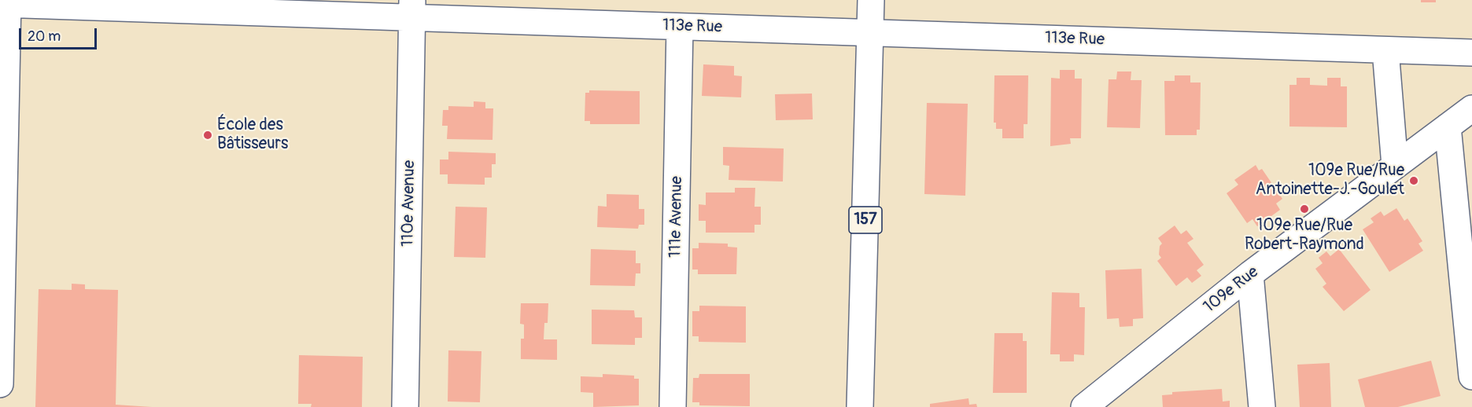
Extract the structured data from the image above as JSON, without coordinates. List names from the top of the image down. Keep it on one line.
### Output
{"streets":{"street":["113e Rue","110e Avenue","111e Avenue","157","109e Rue"]},"crossings":[["113e Rue","110e Avenue"],["113e Rue","111e Avenue"],["113e Rue","157"]],"places":["École des Bâtisseurs","109e Rue/Rue Antoinette-J.-Goulet","109e Rue/Rue Robert-Raymond"],"scale_bar":"20 m"}
